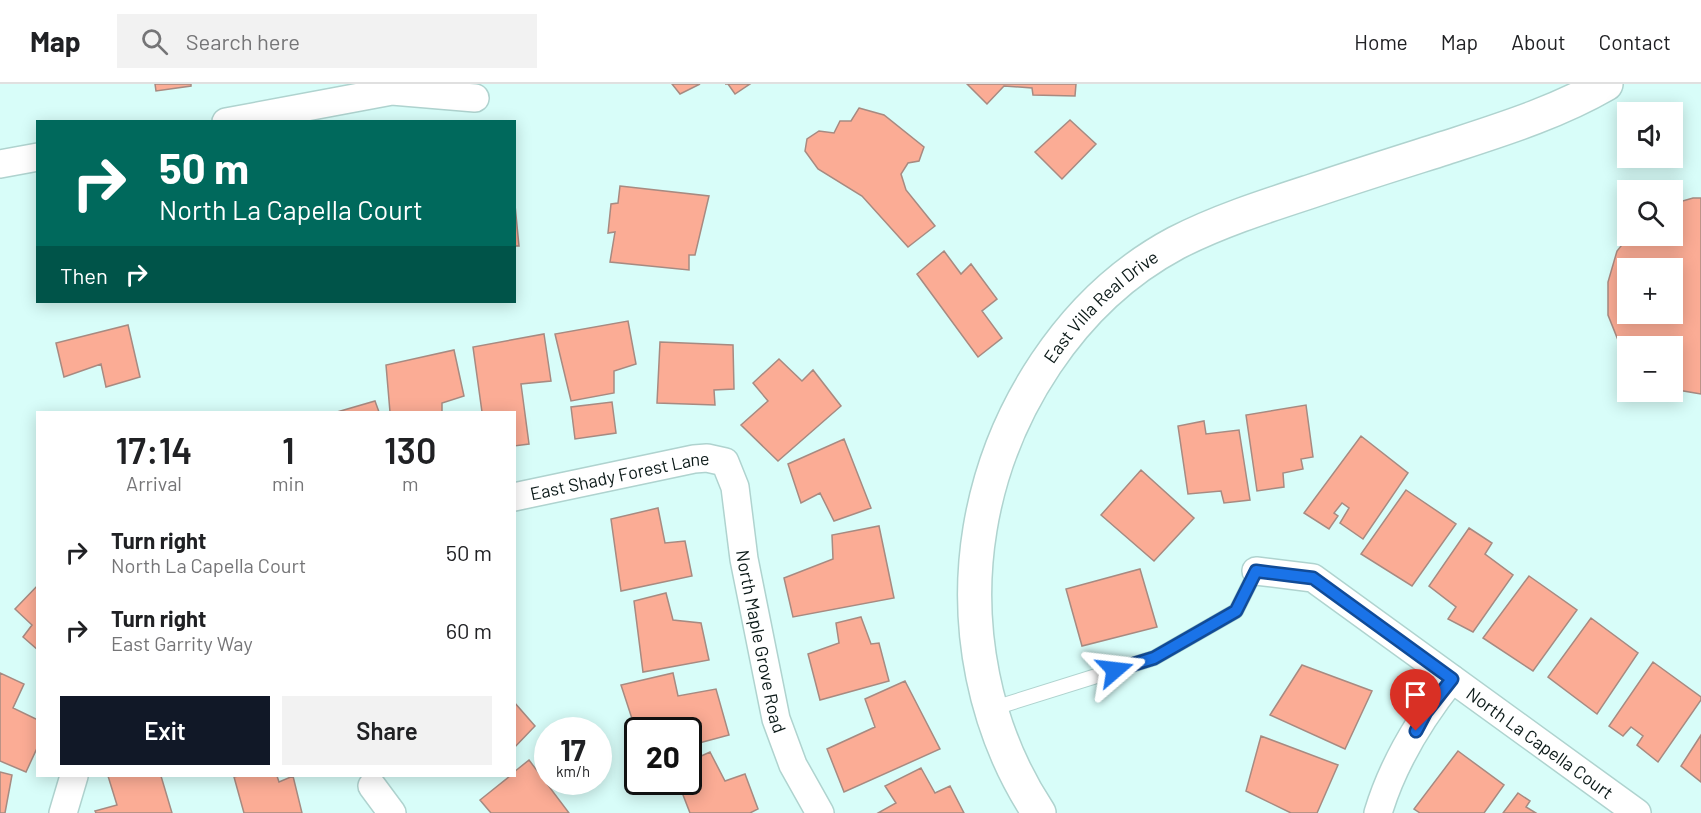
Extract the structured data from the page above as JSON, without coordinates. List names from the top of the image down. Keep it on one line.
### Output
{"streets":{"street":["East Villa Real Drive","East Shady Forest Lane","North Maple Grove Road","North La Capella Court"]},"crossings":[["East Shady Forest Lane","North Maple Grove Road"]],"page":{"header":"Map","search":"Search here","nav":["Home","Map","About","Contact"],"map_buttons":["+","−"],"turn":["50 m","North La Capella Court"],"then":"Then","eta":["17:14","Arrival","1","min","130","m"],"list":[{"name":"Turn right","note":"North La Capella Court","value":"50 m"},{"name":"Turn right","note":"East Garrity Way","value":"60 m"}],"buttons":["Exit","Share"],"speed":"17 km/h","limit":"20"}}
